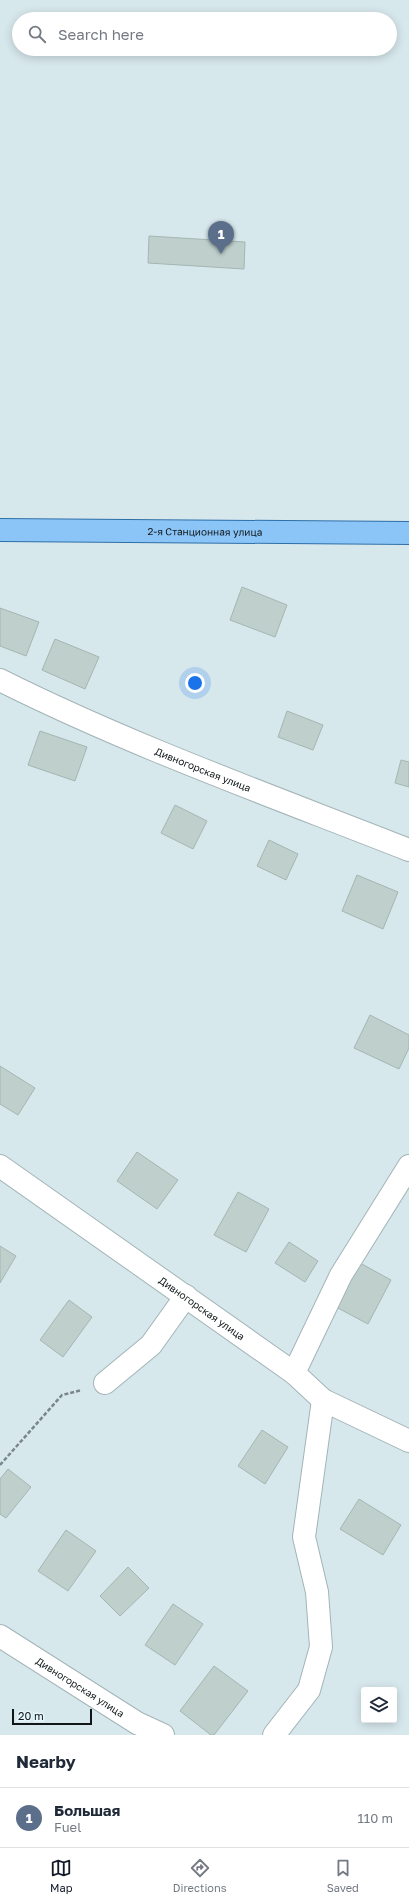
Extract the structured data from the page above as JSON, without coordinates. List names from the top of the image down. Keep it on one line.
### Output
{"streets":{"main road":["2-я Станционная улица"],"street":["Дивногорская улица"]},"scale_bar":"20 m","page":{"search":"Search here","pins":"1","scale":"20 m","heading":"Nearby","list":[{"mark":"1","name":"Большая","note":"Fuel","value":"110 m"}],"nav":["Map","Directions","Saved"]}}
